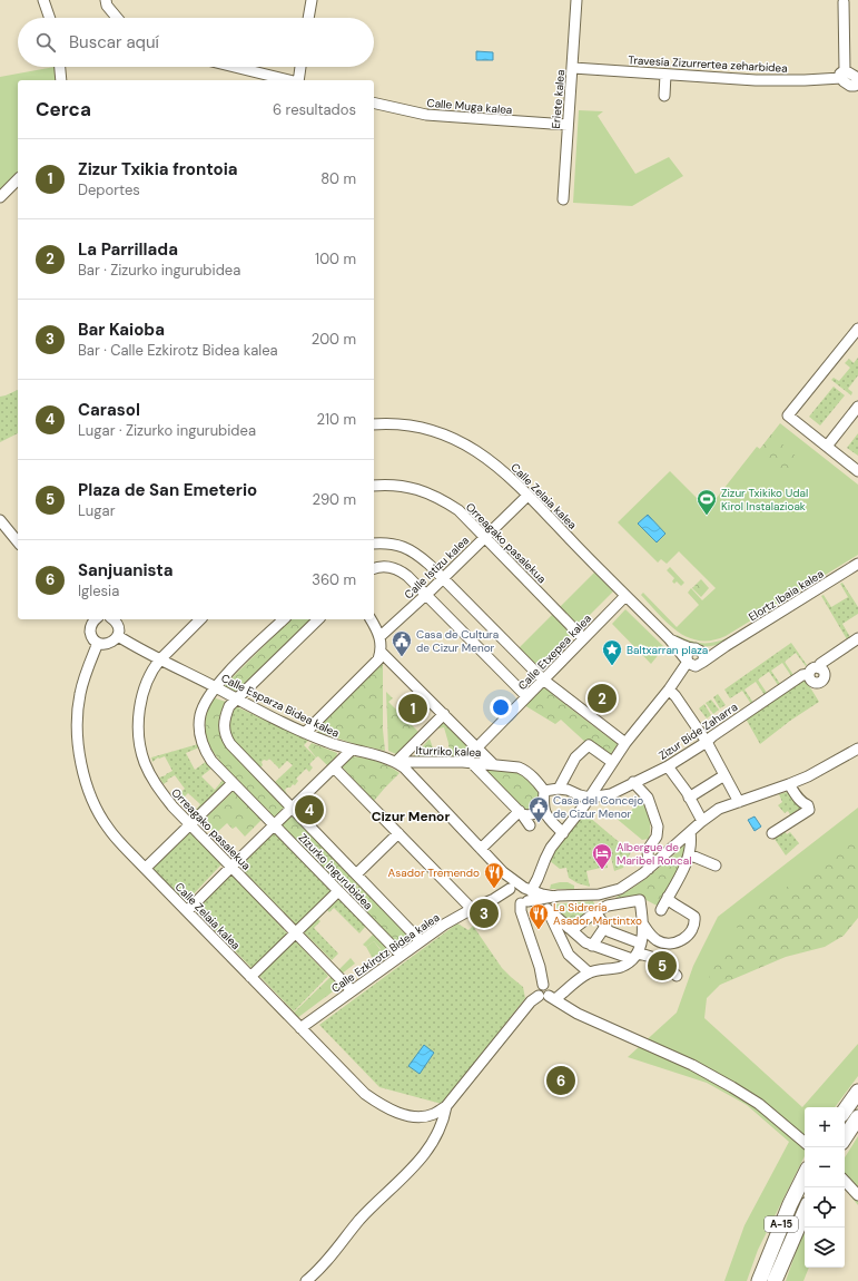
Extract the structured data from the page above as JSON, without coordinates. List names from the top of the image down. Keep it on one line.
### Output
{"streets":{"highway":["A-15"],"street":["Travesía Zizurrertea zeharbidea","Eriete kalea","Calle Muga kalea","Calle Zelaia kalea","Orreagako pasalekua","Calle Istizu kalea","Elortz Ibaia kalea","Calle Etxepea kalea","Calle Esparza Bidea kalea","Zizur Bide Zaharra","Iturriko kalea","Zizurko ingurubidea","Calle Ezkirotz Bidea kalea"]},"crossings":[["Travesía Zizurrertea zeharbidea","Eriete kalea"],["Eriete kalea","Calle Muga kalea"],["Calle Zelaia kalea","Calle Istizu kalea"],["Calle Zelaia kalea","Elortz Ibaia kalea"],["Calle Zelaia kalea","Calle Etxepea kalea"],["Calle Zelaia kalea","Calle Ezkirotz Bidea kalea"],["Orreagako pasalekua","Calle Istizu kalea"],["Orreagako pasalekua","Calle Etxepea kalea"],["Orreagako pasalekua","Calle Esparza Bidea kalea"],["Elortz Ibaia kalea","Zizur Bide Zaharra"],["Calle Etxepea kalea","Iturriko kalea"],["Calle Esparza Bidea kalea","Iturriko kalea"],["Calle Esparza Bidea kalea","Zizurko ingurubidea"],["Calle Esparza Bidea kalea","Calle Ezkirotz Bidea kalea"],["Zizurko ingurubidea","Calle Ezkirotz Bidea kalea"]],"districts":["Cizur Menor"],"places":{"sports":["Zizur Txikiko Udal Kirol Instalazioak"],"public building":["Casa de Cultura de Cizur Menor","Casa del Concejo de Cizur Menor"],"place":["Baltxarran plaza"],"hotel":["Albergue de Maribel Roncal"],"restaurant":["Asador Tremendo","La Sidrería Asador Martintxo"]},"page":{"search":"Buscar aquí","heading":["Cerca","6 resultados"],"list":[{"mark":"1","name":"Zizur Txikia frontoia","note":"Deportes","value":"80 m"},{"mark":"2","name":"La Parrillada","note":"Bar · Zizurko ingurubidea","value":"100 m"},{"mark":"3","name":"Bar Kaioba","note":"Bar · Calle Ezkirotz Bidea kalea","value":"200 m"},{"mark":"4","name":"Carasol","note":"Lugar · Zizurko ingurubidea","value":"210 m"},{"mark":"5","name":"Plaza de San Emeterio","note":"Lugar","value":"290 m"},{"mark":"6","name":"Sanjuanista","note":"Iglesia","value":"360 m"}],"pins":["2","1","4","3","5","6"],"map_buttons":["+","−"]}}
